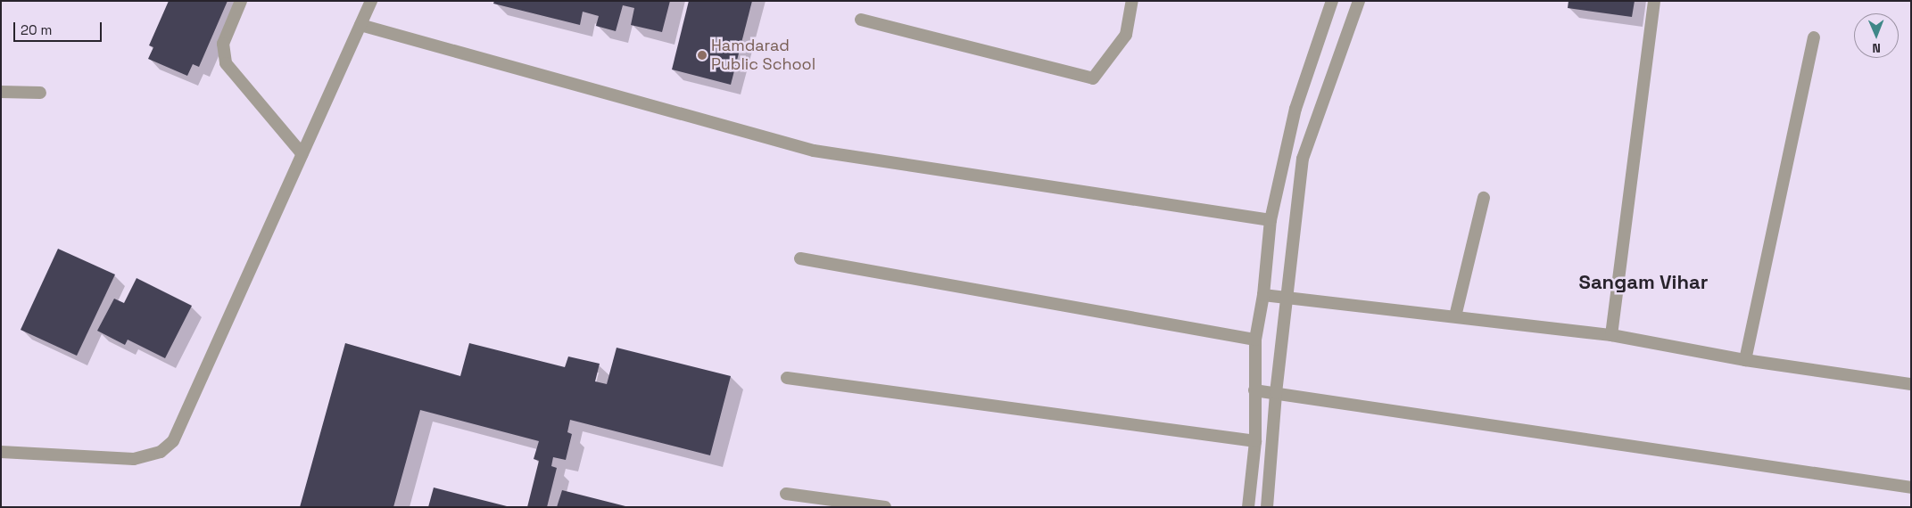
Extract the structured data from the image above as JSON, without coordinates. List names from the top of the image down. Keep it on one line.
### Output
{"districts":["Sangam Vihar"],"places":["Hamdarad Public School"],"scale_bar":"20 m","north":"bottom"}
